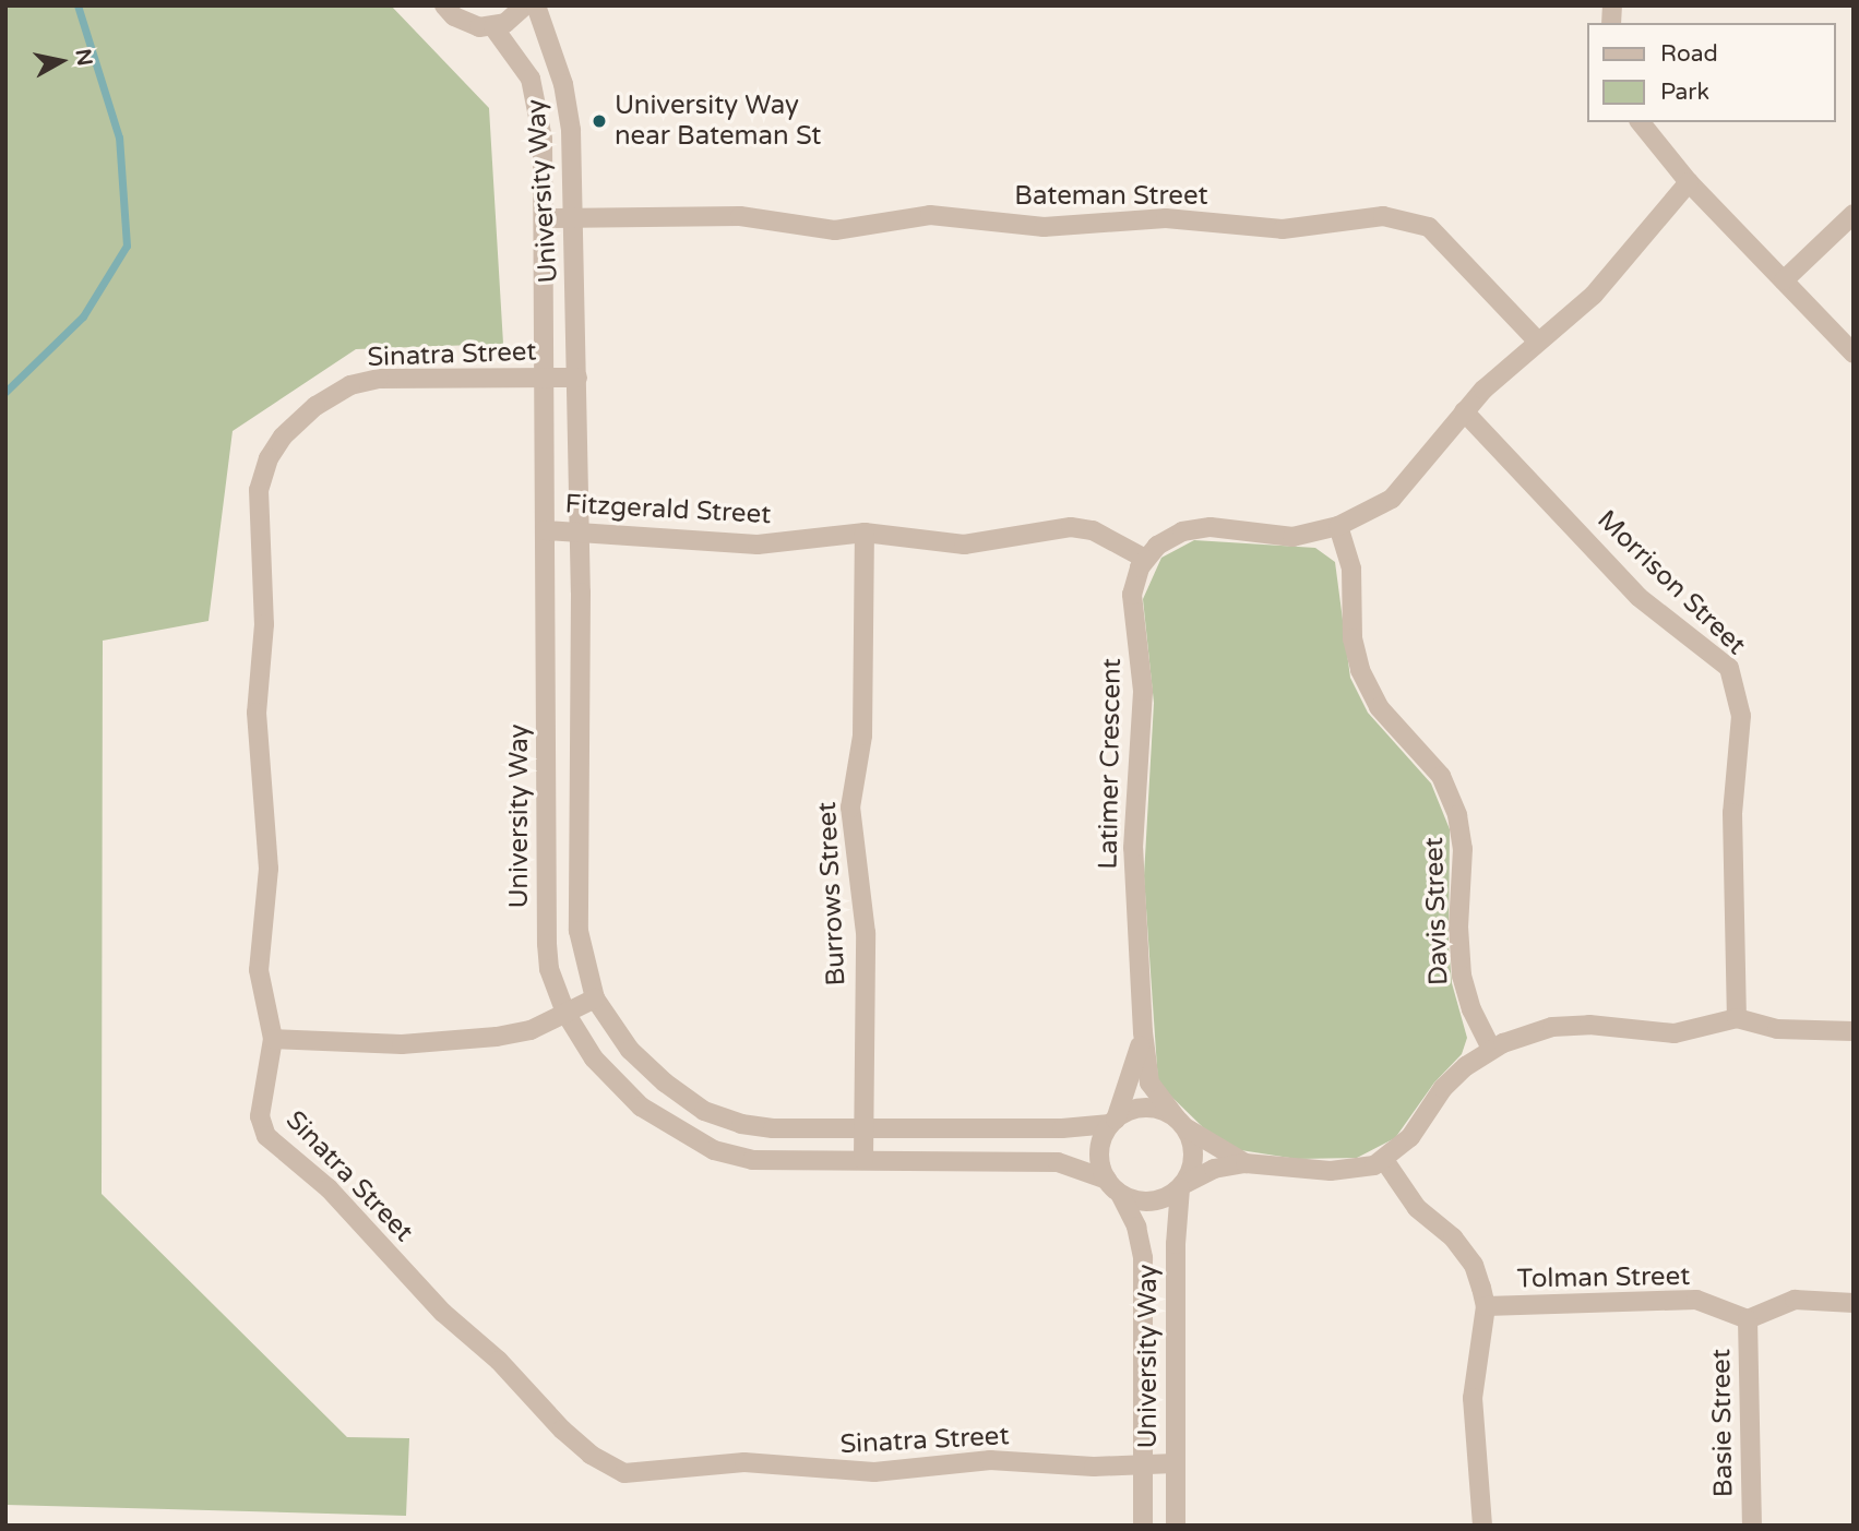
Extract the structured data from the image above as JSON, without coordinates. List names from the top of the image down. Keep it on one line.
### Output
{"streets":{"street":["University Way","Bateman Street","Sinatra Street","Fitzgerald Street","Morrison Street","Latimer Crescent","Burrows Street","Davis Street","Tolman Street","Basie Street"]},"crossings":[["University Way","Bateman Street"],["University Way","Sinatra Street"],["University Way","Fitzgerald Street"],["University Way","Latimer Crescent"],["University Way","Burrows Street"],["Bateman Street","Latimer Crescent"],["Fitzgerald Street","Latimer Crescent"],["Fitzgerald Street","Burrows Street"],["Morrison Street","Latimer Crescent"],["Latimer Crescent","Davis Street"],["Tolman Street","Basie Street"]],"places":["University Way near Bateman St"],"legend":["Road","Park"],"north":"right"}
